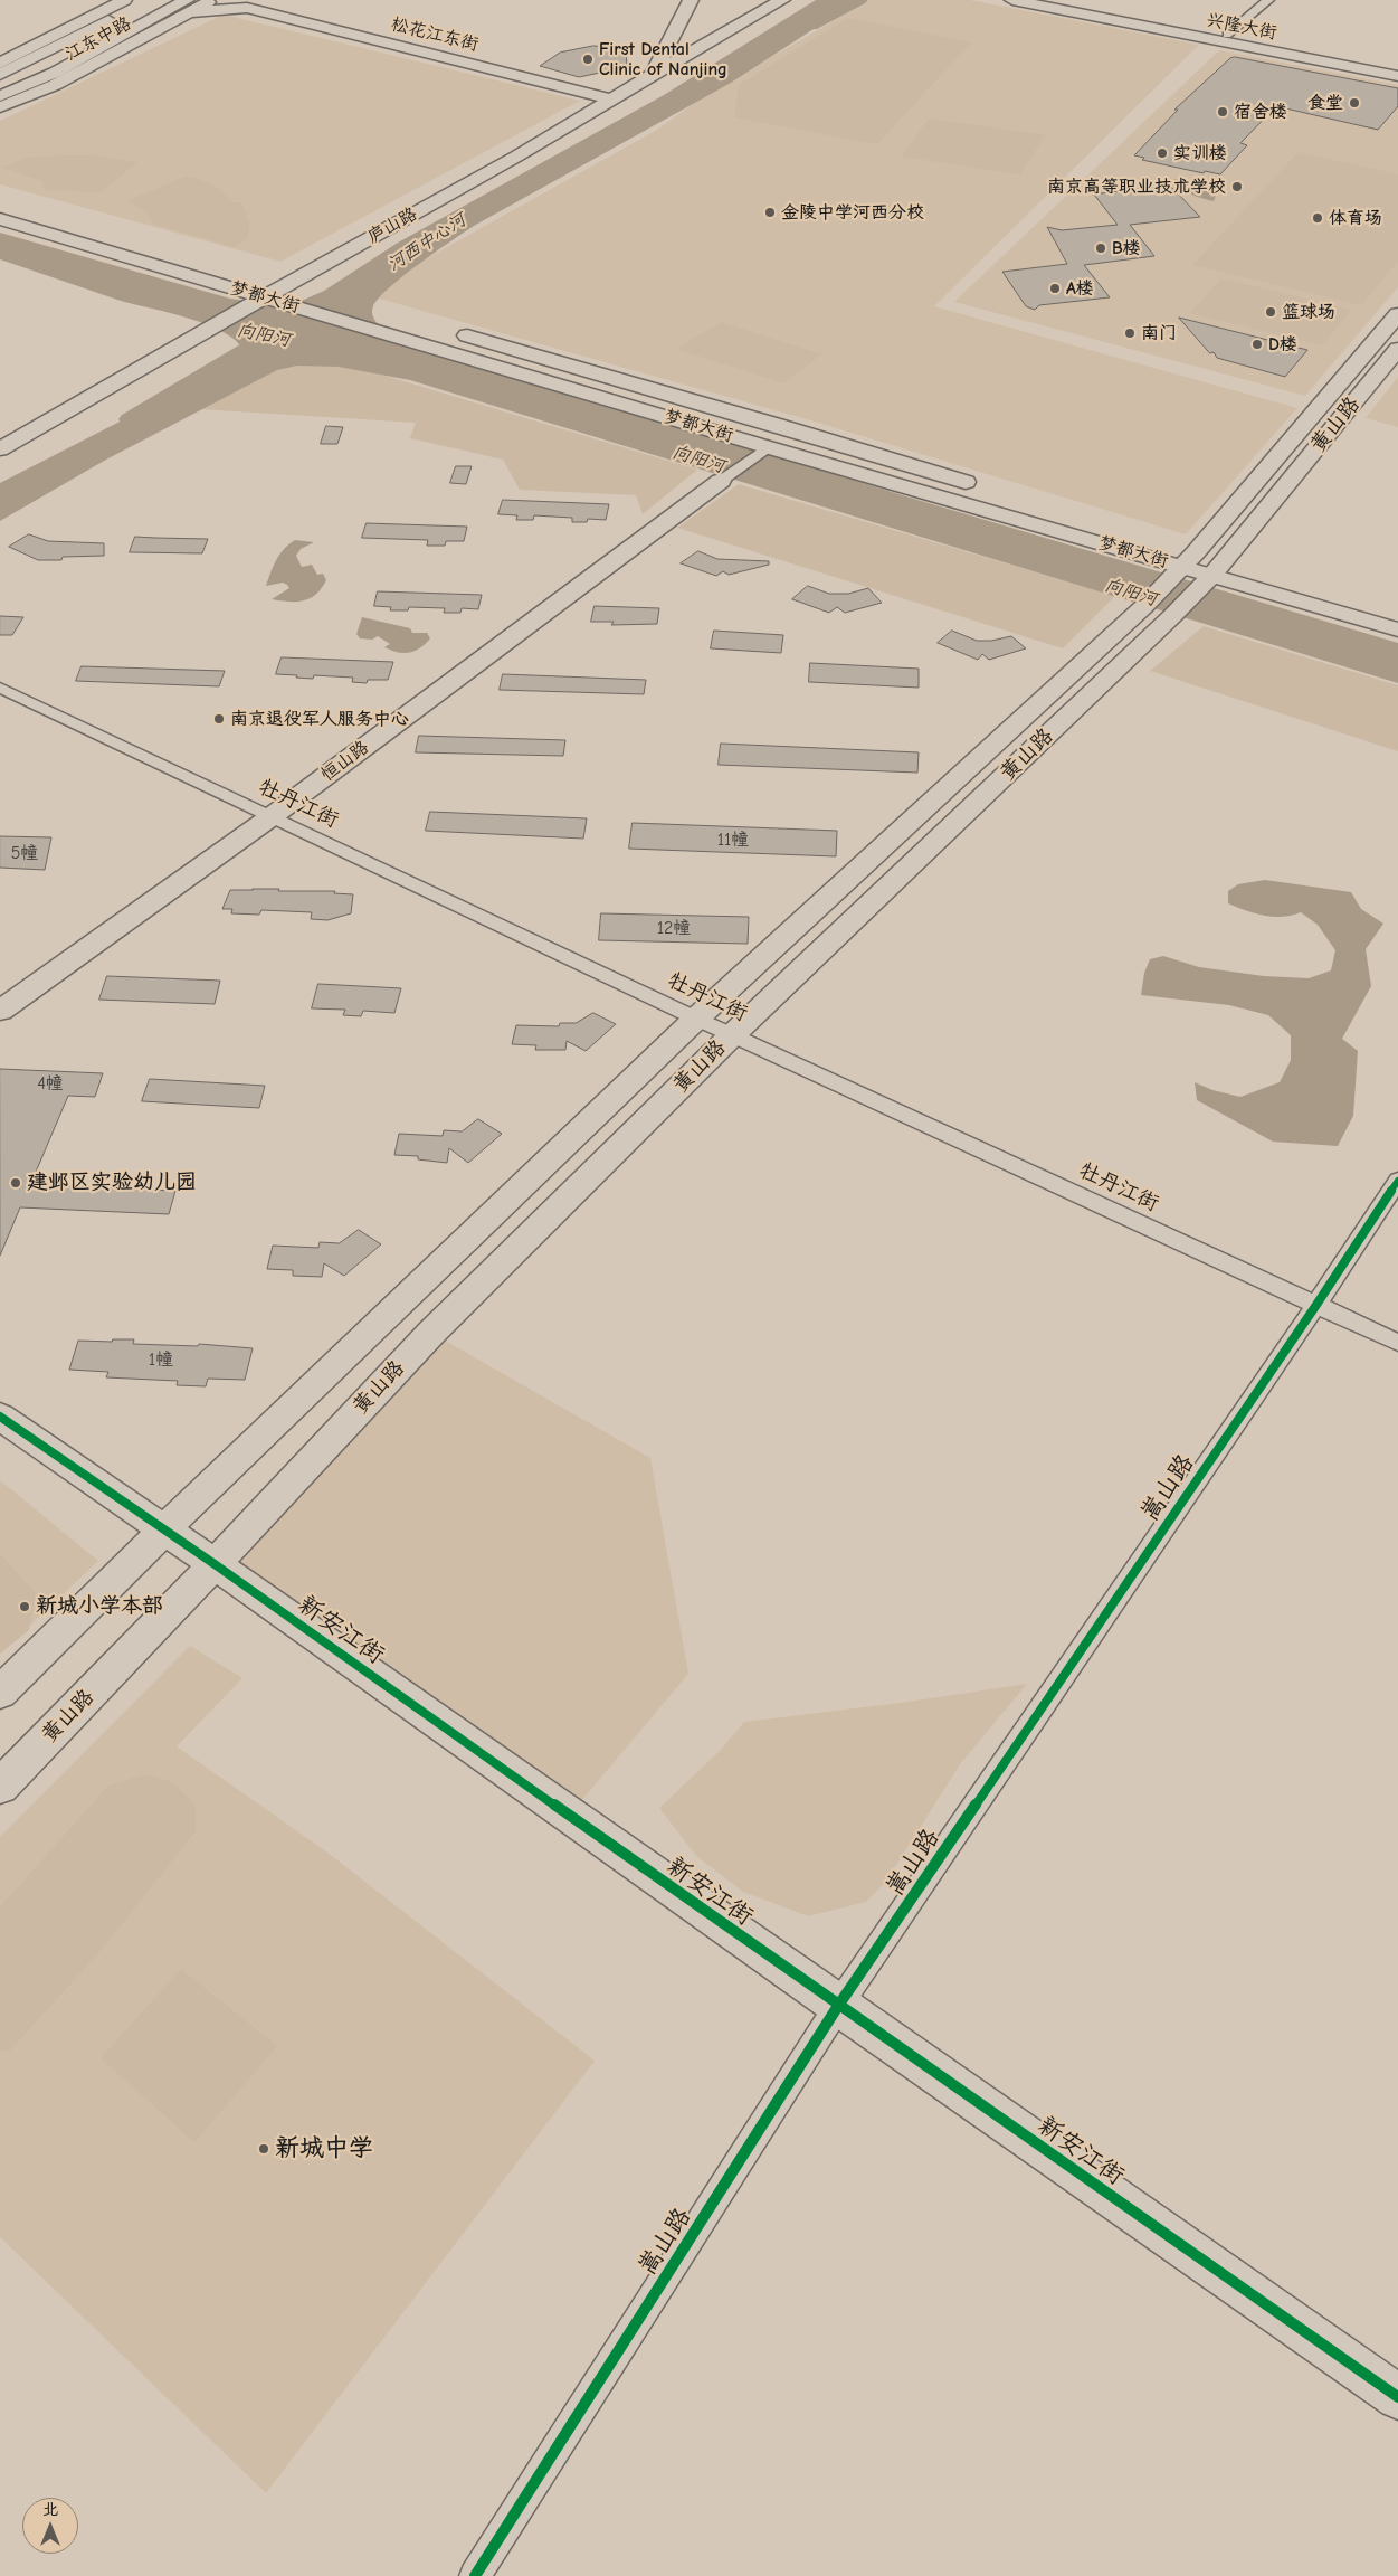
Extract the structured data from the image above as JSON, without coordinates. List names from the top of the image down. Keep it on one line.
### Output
{"streets":{"main road":["兴隆大街","松花江东街","江东中路","庐山路","梦都大街","黄山路","恒山路","新安江街"],"street":["牡丹江街","嵩山路"]},"crossings":[["松花江东街","江东中路"],["松花江东街","庐山路"],["庐山路","梦都大街"],["梦都大街","黄山路"],["梦都大街","恒山路"],["黄山路","牡丹江街"],["黄山路","新安江街"],["恒山路","牡丹江街"],["牡丹江街","嵩山路"],["嵩山路","新安江街"]],"water":["河西中心河","向阳河"],"places":["First Dental Clinic of Nanjing","食堂","宿舍楼","实训楼","南京高等职业技术学校","金陵中学河西分校","体育场","B楼","A楼","篮球场","南门","D楼","南京退役军人服务中心","建邺区实验幼儿园","新城小学本部","新城中学"],"house_numbers":["11幢","5幢","12幢","4幢","1幢"],"north":"top"}
